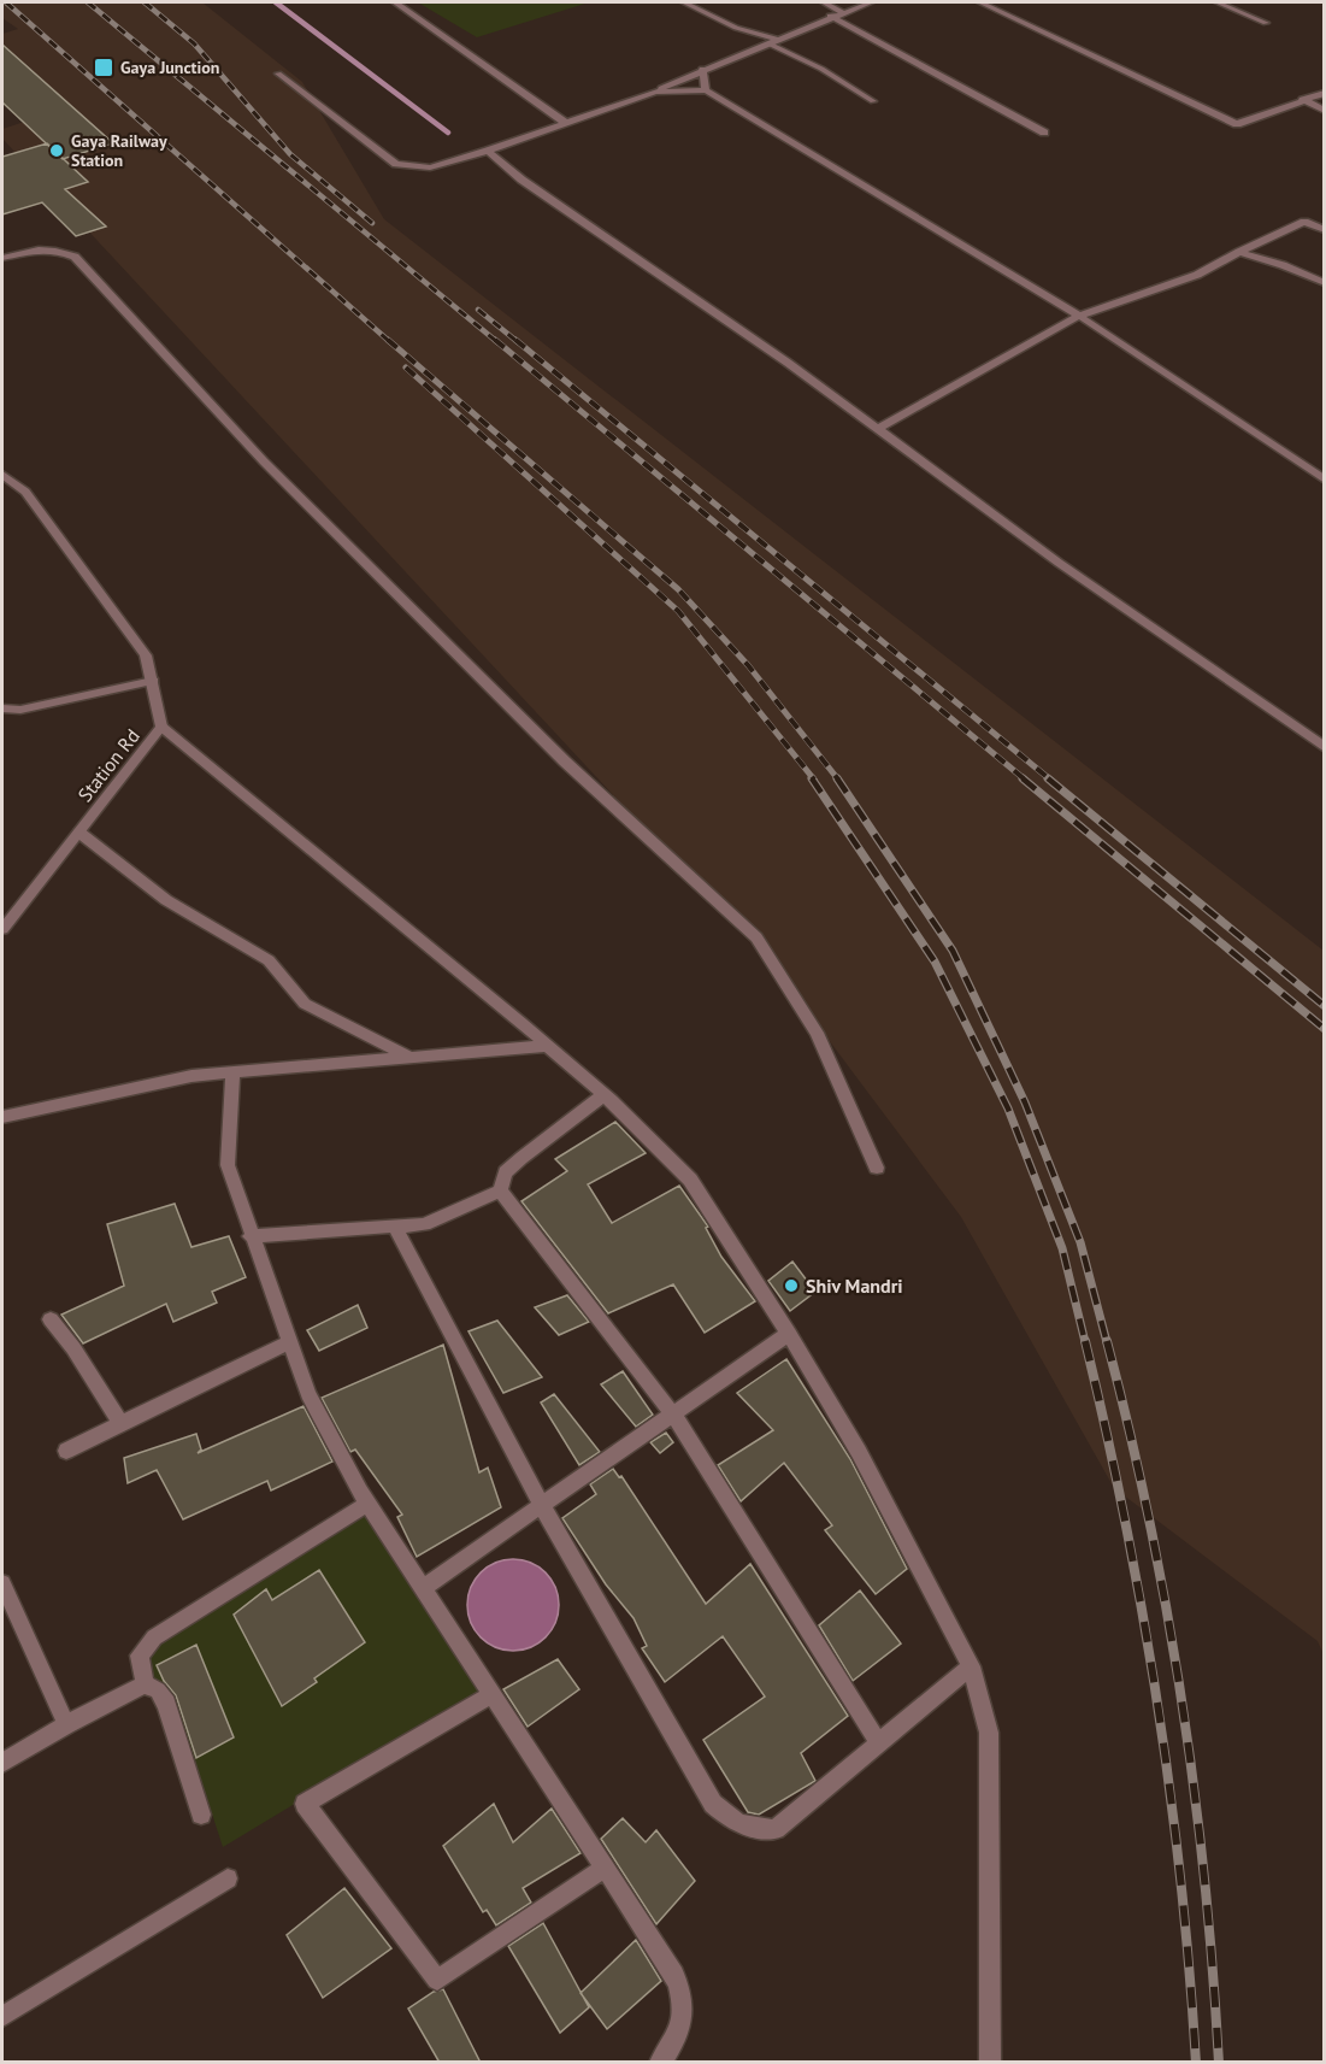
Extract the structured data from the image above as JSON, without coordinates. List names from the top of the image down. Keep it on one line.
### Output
{"streets":{"street":["Station Rd"]},"places":{"transit":["Gaya Junction"],"other":["Gaya Railway Station","Shiv Mandri"]}}
